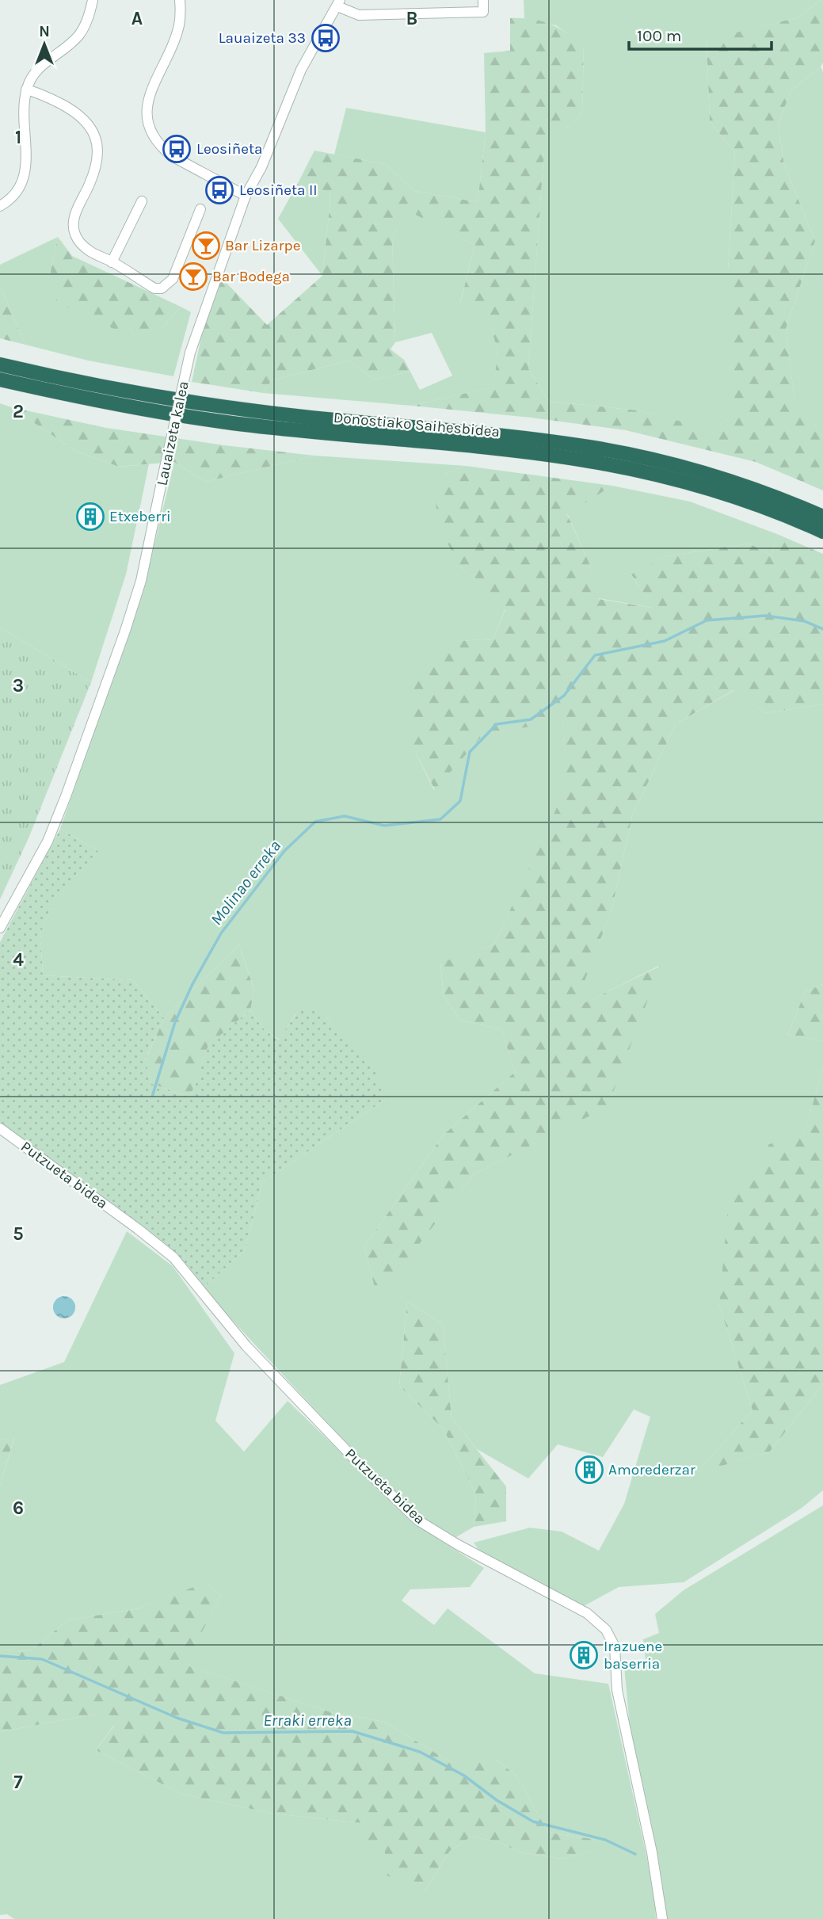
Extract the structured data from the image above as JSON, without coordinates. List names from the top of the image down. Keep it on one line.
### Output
{"streets":{"highway":["Donostiako Saihesbidea"],"street":["Lauaizeta kalea","Putzueta bidea"]},"water":["Molinao erreka","Erraki erreka"],"places":{"bus stop":["Lauaizeta 33","Leosiñeta","Leosiñeta II"],"bar":["Bar Lizarpe","Bar Bodega"],"building":["Etxeberri","Amorederzar","Irazuene baserria"]},"scale_bar":"100 m","north":"top","grid":{"columns":["A","B"],"rows":["1","2","3","4","5","6","7"]}}
